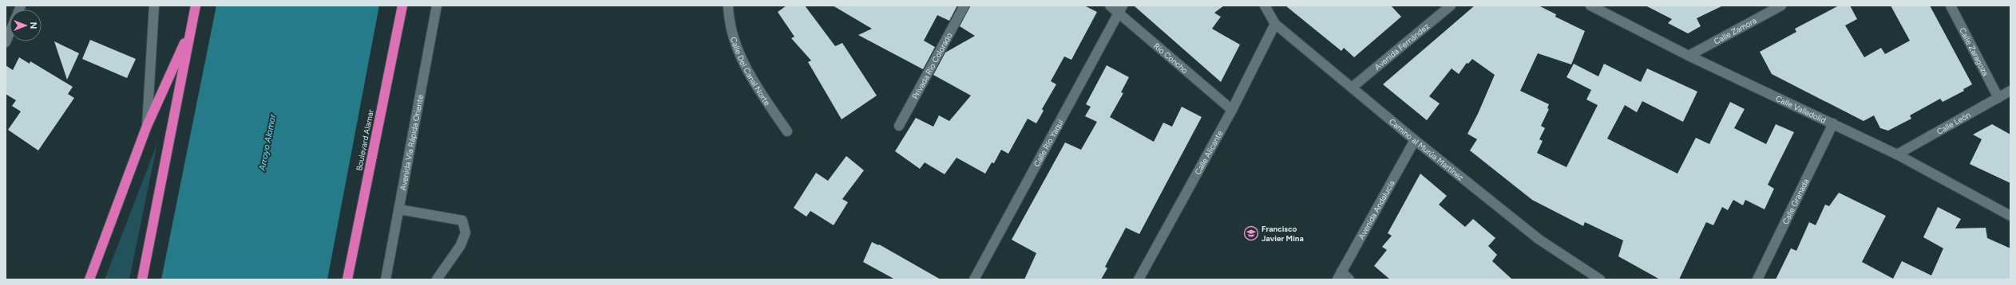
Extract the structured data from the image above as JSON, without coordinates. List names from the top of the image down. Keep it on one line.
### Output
{"streets":{"highway":["Boulevard Alamar"],"street":["Calle Zamora","Avenida Fernández","Calle Zaragoza","Río Concho","Privada Río Colorado","Calle Del Canal Norte","Calle Valladolid","Calle León","Avenida Vía Rápida Oriente","Calle Río Yaqui","Camino al Murúa Martínez","Calle Alicante","Calle Granada","Avenida Andalucía"]},"crossings":[["Calle Zamora","Calle Valladolid"],["Avenida Fernández","Camino al Murúa Martínez"],["Calle Zaragoza","Calle León"],["Río Concho","Calle Río Yaqui"],["Río Concho","Calle Alicante"],["Calle Valladolid","Calle León"],["Calle Valladolid","Calle Granada"],["Camino al Murúa Martínez","Calle Alicante"],["Camino al Murúa Martínez","Avenida Andalucía"]],"water":["Arroyo Alamar"],"places":{"school or university":["Francisco Javier Mina"]},"north":"right"}
